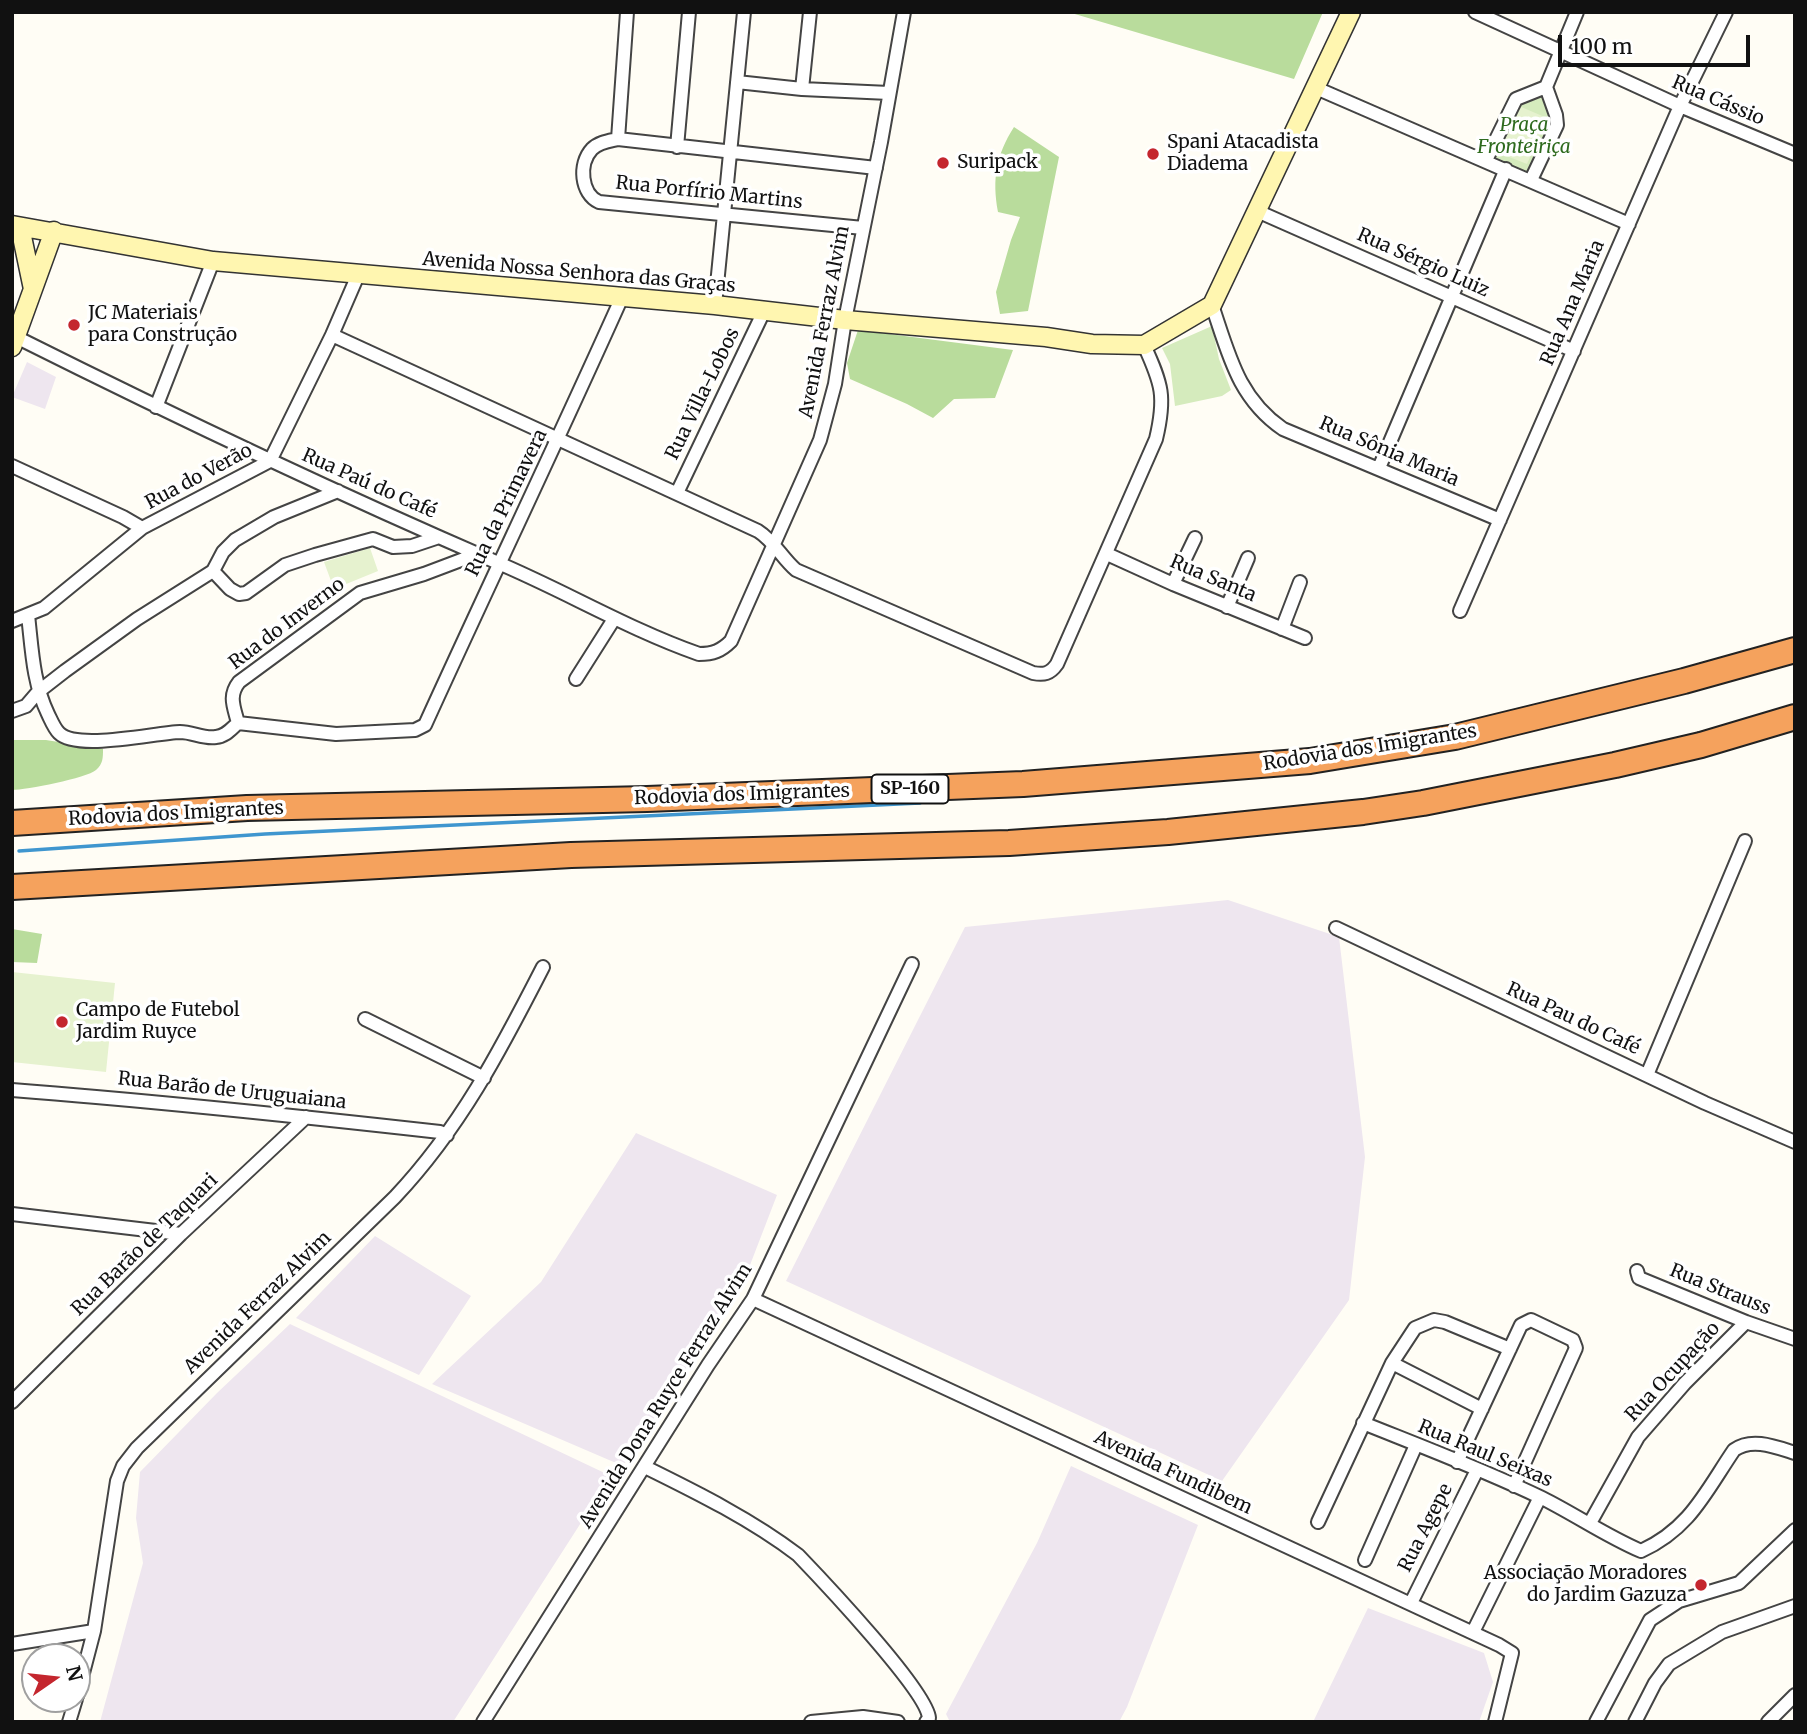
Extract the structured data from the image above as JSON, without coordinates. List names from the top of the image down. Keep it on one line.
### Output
{"streets":{"highway":["Rodovia dos Imigrantes","SP-160"],"main road":["Avenida Nossa Senhora das Graças"],"street":["Rua Cássio","Rua Porfírio Martins","Rua Sérgio Luiz","Rua Ana Maria","Avenida Ferraz Alvim","Rua Villa-Lobos","Rua Sônia Maria","Rua do Verão","Rua Paú do Café","Rua da Primavera","Rua Santa","Rua do Inverno","Rua Pau do Café","Rua Barão de Uruguaiana","Rua Barão de Taquari","Rua Strauss","Rua Ocupação","Avenida Dona Ruyce Ferraz Alvim","Rua Raul Seixas","Avenida Fundibem","Rua Agepe"]},"crossings":[["Rua Cássio","Rua Ana Maria"],["Rua Porfírio Martins","Avenida Ferraz Alvim"],["Rua Sérgio Luiz","Rua Ana Maria"],["Avenida Nossa Senhora das Graças","Avenida Ferraz Alvim"],["Avenida Nossa Senhora das Graças","Rua Villa-Lobos"],["Avenida Nossa Senhora das Graças","Rua do Verão"],["Avenida Nossa Senhora das Graças","Rua da Primavera"],["Rua Ana Maria","Rua Sônia Maria"],["Avenida Ferraz Alvim","Rua Paú do Café"],["Avenida Ferraz Alvim","Rua Barão de Uruguaiana"],["Rua do Verão","Rua Paú do Café"],["Rua Paú do Café","Rua da Primavera"],["Rua Paú do Café","Rua do Inverno"],["Rua da Primavera","Rua do Inverno"],["Rua Barão de Uruguaiana","Rua Barão de Taquari"],["Rua Strauss","Rua Ocupação"],["Rua Ocupação","Rua Raul Seixas"],["Avenida Dona Ruyce Ferraz Alvim","Avenida Fundibem"],["Rua Raul Seixas","Rua Agepe"],["Avenida Fundibem","Rua Agepe"]],"parks":["Praça Fronteiriça"],"places":["Spani Atacadista Diadema","Suripack","JC Materiais para Construção","Campo de Futebol Jardim Ruyce","Associação Moradores do Jardim Gazuza"],"scale_bar":"100 m","north":"right"}
